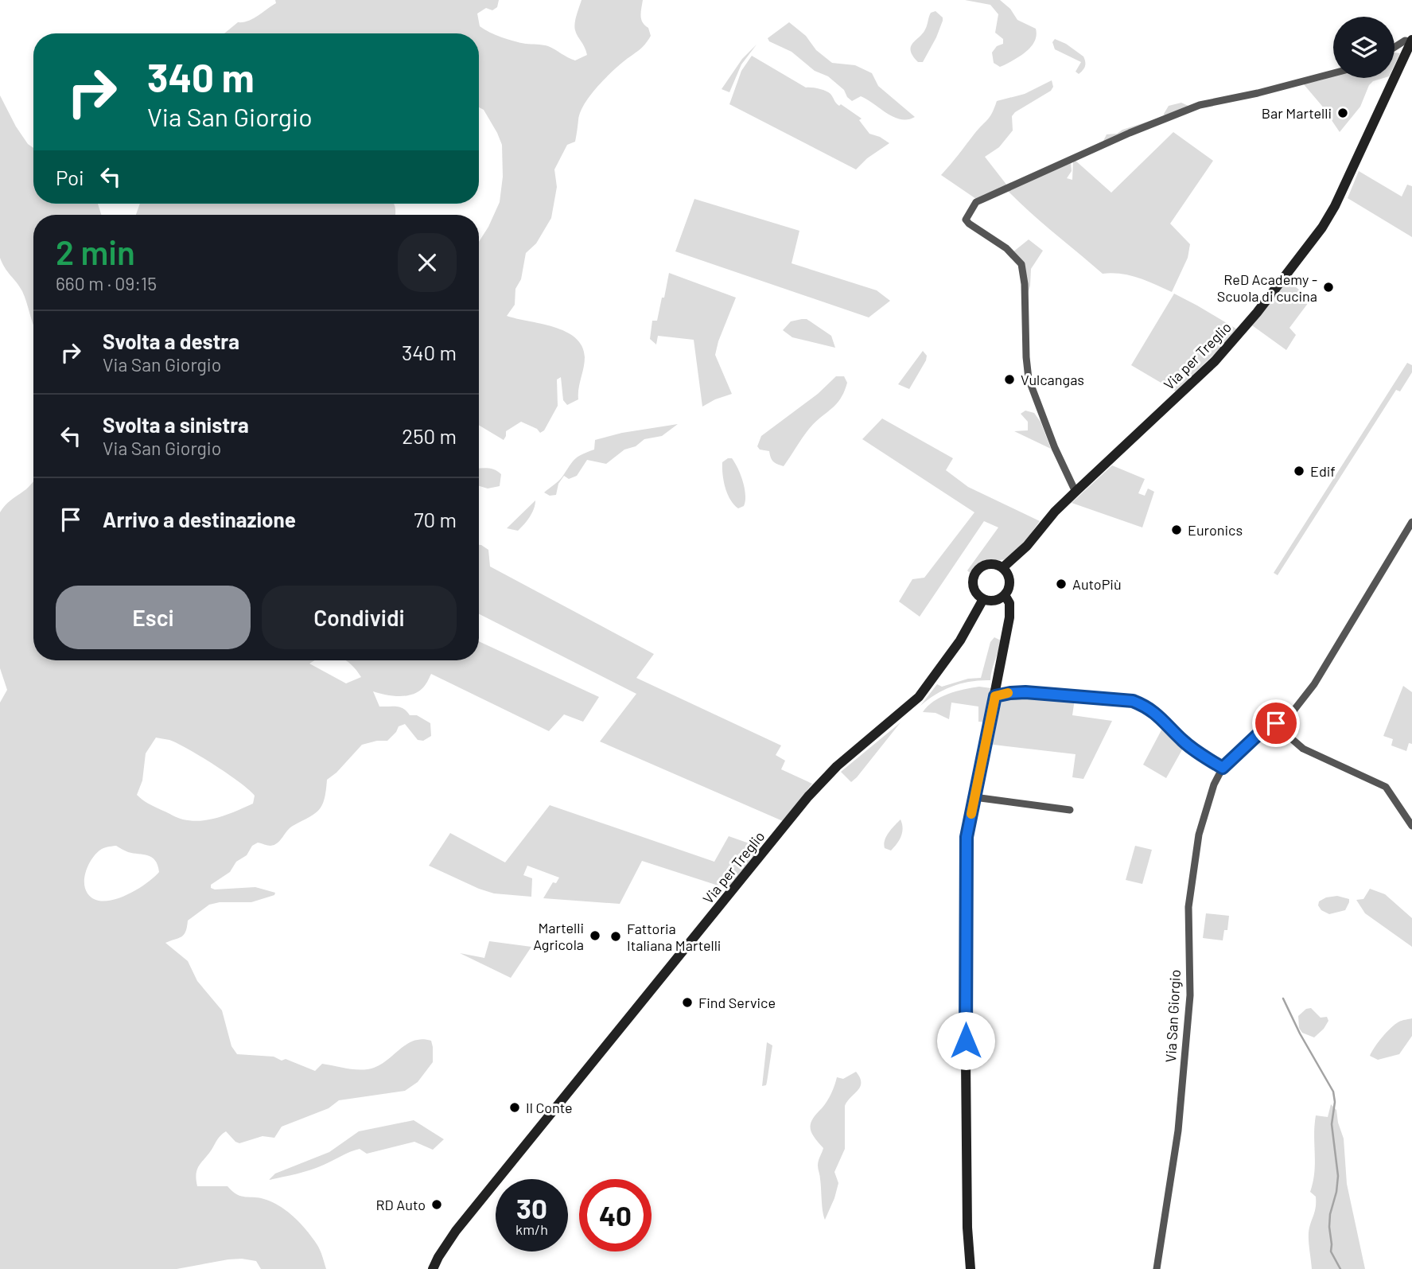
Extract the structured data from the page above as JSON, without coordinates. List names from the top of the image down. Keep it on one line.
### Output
{"streets":{"main road":["Via per Treglio"],"street":["Via San Giorgio"]},"places":["Bar Martelli","ReD Academy - Scuola di cucina","Vulcangas","Edif","Euronics","AutoPiù","Martelli Agricola","Fattoria Italiana Martelli","Find Service","Il Conte","RD Auto"],"page":{"turn":["340 m","Via San Giorgio"],"then":"Poi","heading":["2 min","660 m · 09:15"],"list":[{"name":"Svolta a destra","note":"Via San Giorgio","value":"340 m"},{"name":"Svolta a sinistra","note":"Via San Giorgio","value":"250 m"},{"name":"Arrivo a destinazione","value":"70 m"}],"buttons":["Esci","Condividi"],"speed":"30 km/h","limit":"40"}}
